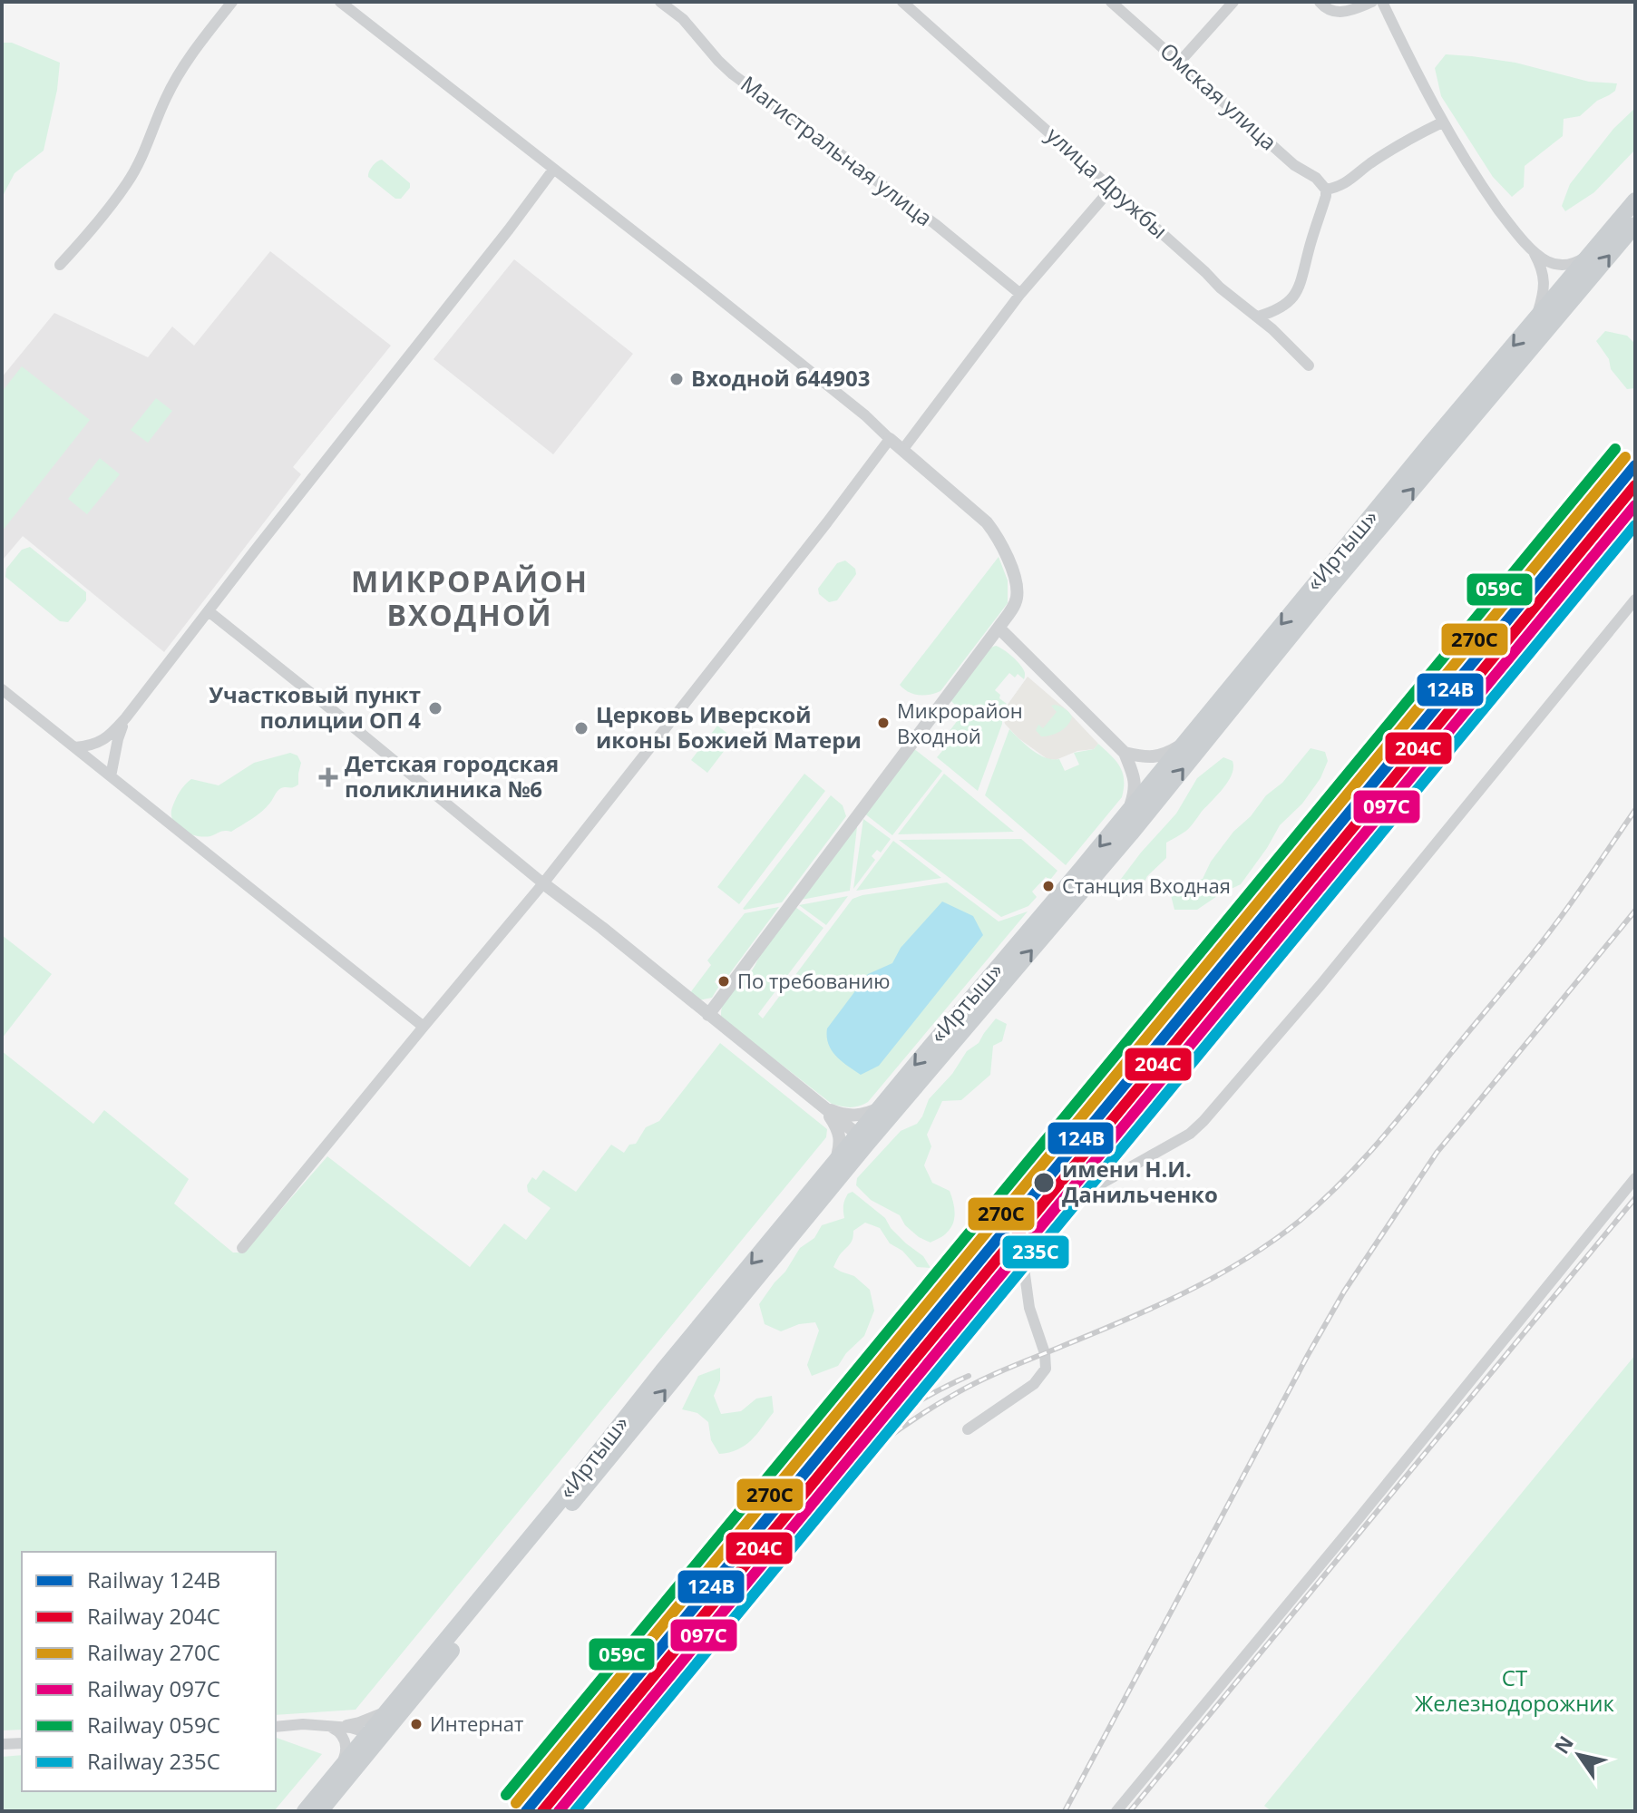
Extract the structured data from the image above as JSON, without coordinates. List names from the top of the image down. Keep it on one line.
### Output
{"streets":{"main road":["«Иртыш»"],"street":["Омская улица","Магистральная улица","улица Дружбы"]},"districts":["МИКРОРАЙОН ВХОДНОЙ"],"parks":["СТ Железнодорожник"],"places":{"other":["Входной 644903","Участковый пункт полиции ОП 4","Микрорайон Входной","Церковь Иверской иконы Божией Матери","Станция Входная","По требованию","имени Н.И. Данильченко","Интернат"],"health":["Детская городская поликлиника №6"]},"lines":["rail line 059С","rail line 270С","rail line 124В","rail line 204С","rail line 097С","rail line 235С"],"legend":["Railway 124В","Railway 204С","Railway 270С","Railway 097С","Railway 059С","Railway 235С"],"north":"top left"}
